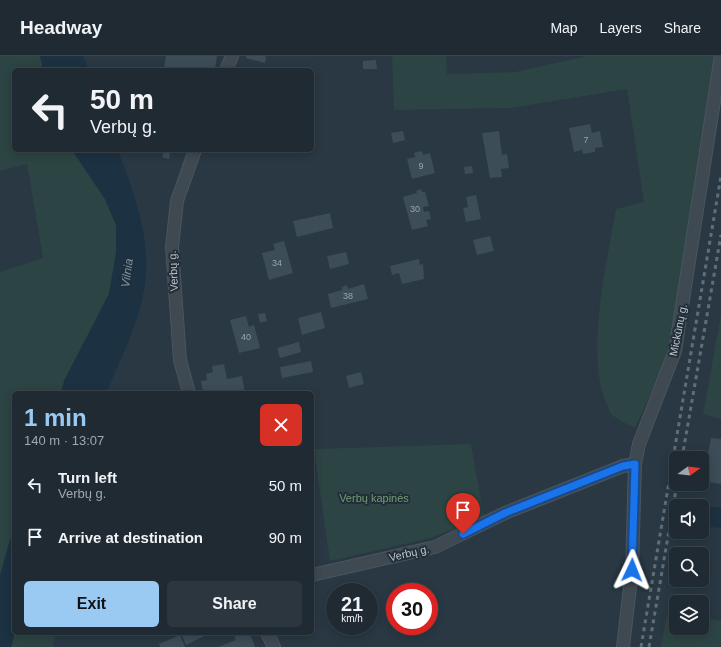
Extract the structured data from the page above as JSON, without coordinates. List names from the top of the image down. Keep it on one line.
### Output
{"streets":{"street":["Verbų g.","Mickūnų g."]},"crossings":[["Verbų g.","Mickūnų g."]],"water":["Vilnia"],"parks":["Verbų kapinės"],"house_numbers":["7","9","30","34","38","40"],"north":"right","page":{"header":"Headway","nav":["Map","Layers","Share"],"turn":["50 m","Verbų g."],"heading":["1 min","140 m · 13:07"],"list":[{"name":"Turn left","note":"Verbų g.","value":"50 m"},{"name":"Arrive at destination","value":"90 m"}],"buttons":["Exit","Share"],"speed":"21 km/h","limit":"30"}}
